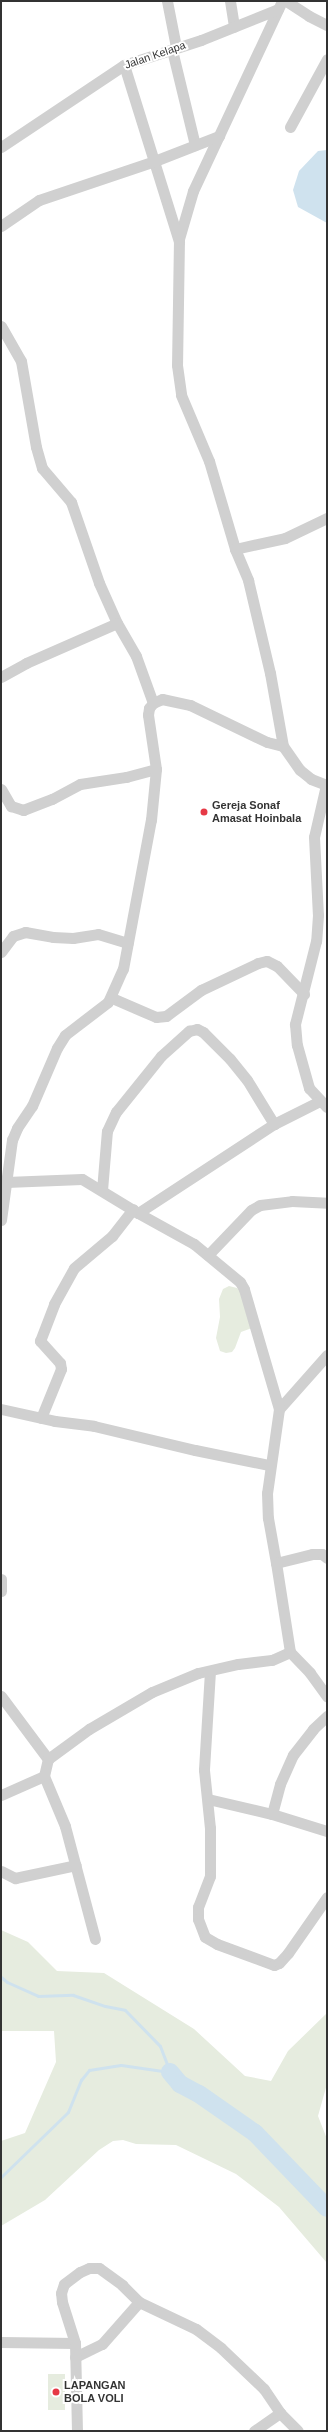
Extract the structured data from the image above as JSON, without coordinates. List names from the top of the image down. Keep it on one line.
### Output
{"streets":{"street":["Jalan Kelapa"]},"places":["Gereja Sonaf Amasat Hoinbala","LAPANGAN BOLA VOLI"]}
